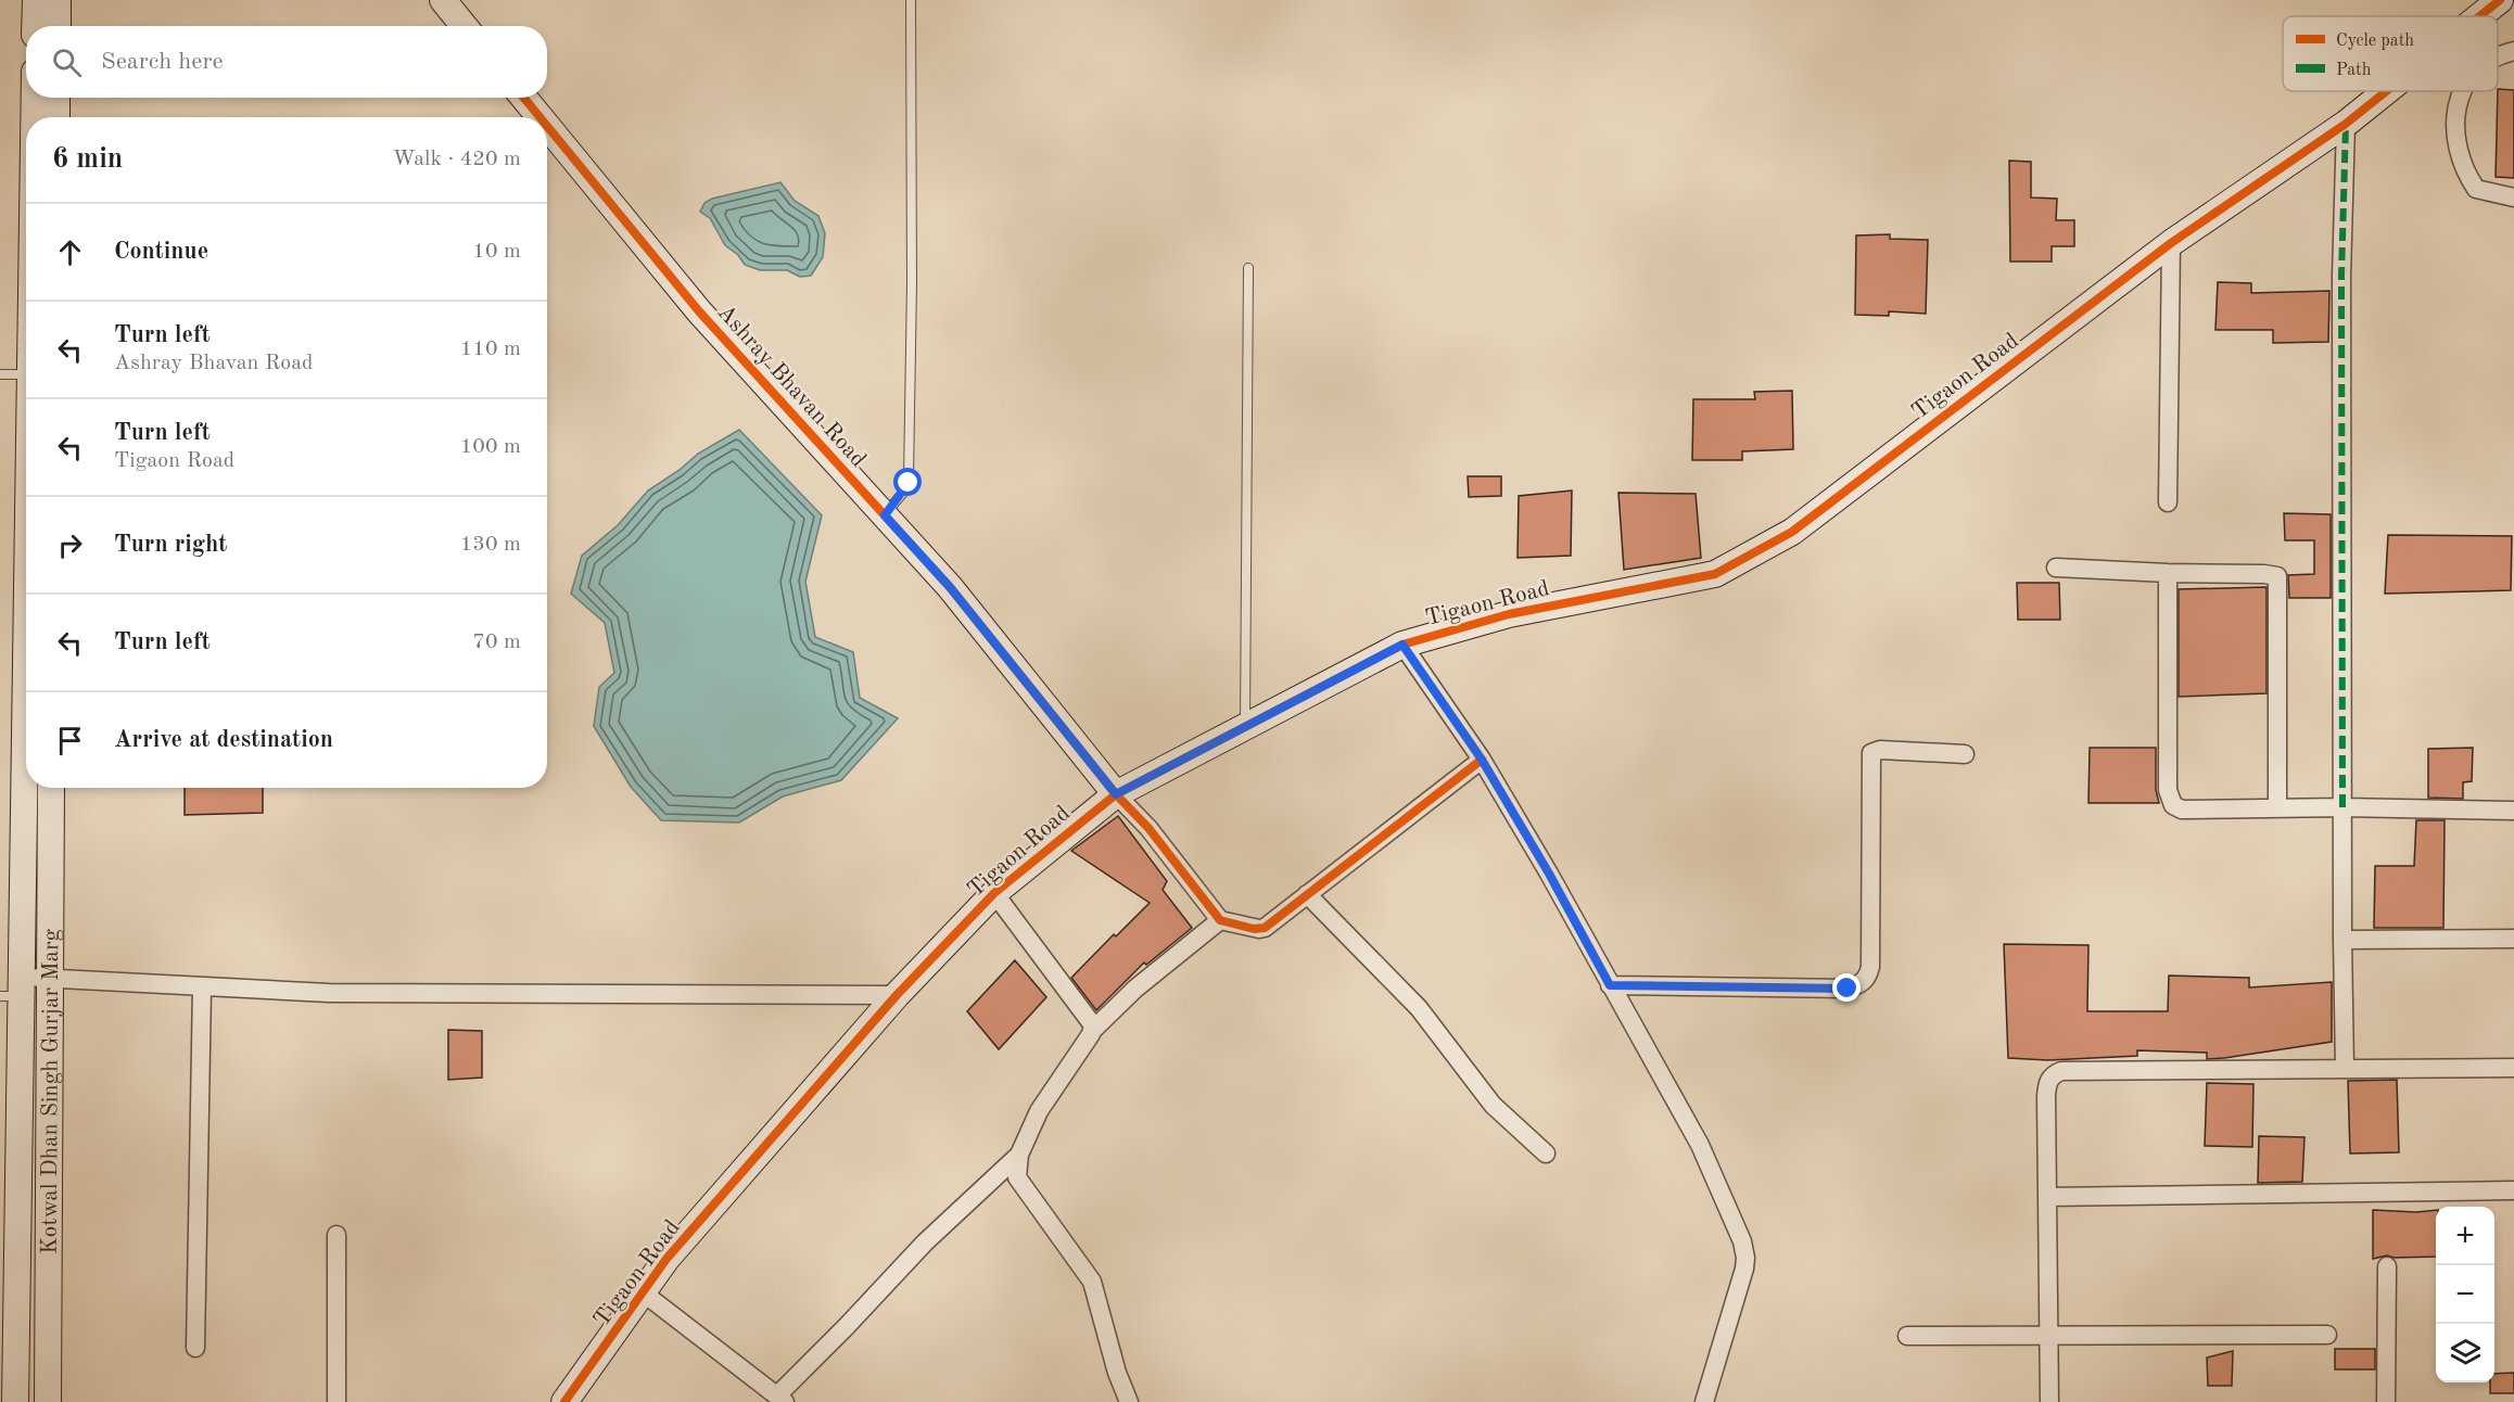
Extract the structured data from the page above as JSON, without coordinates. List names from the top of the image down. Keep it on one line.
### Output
{"streets":{"street":["Tigaon Road","Ashray Bhavan Road","Kotwal Dhan Singh Gurjar Marg"]},"crossings":[["Tigaon Road","Ashray Bhavan Road"]],"legend":["Cycle path","Path"],"page":{"search":"Search here","heading":["6 min","Walk · 420 m"],"list":[["Continue","10 m"],["Turn left","Ashray Bhavan Road","110 m"],["Turn left","Tigaon Road","100 m"],["Turn right","130 m"],["Turn left","70 m"],"Arrive at destination"],"map_buttons":["+","−"]}}
